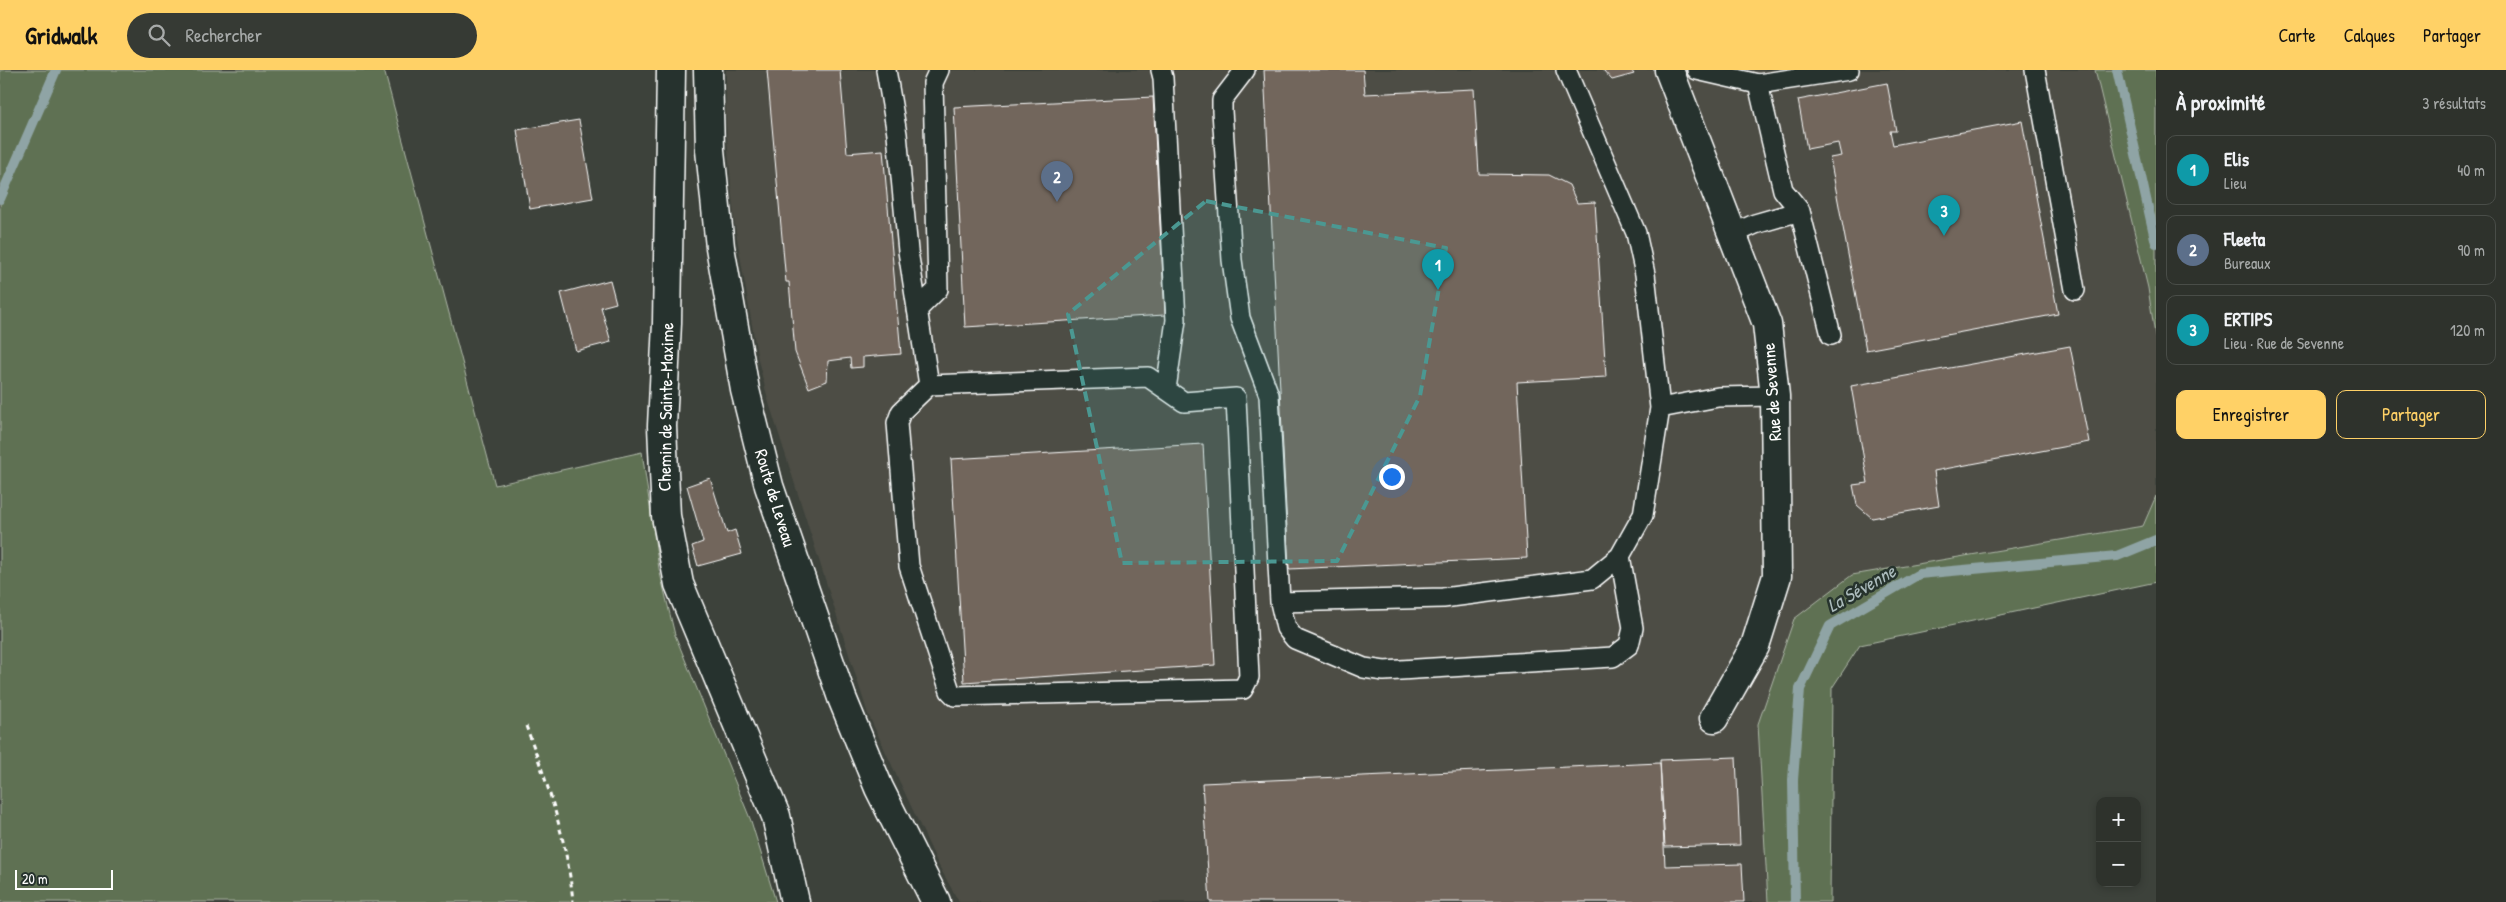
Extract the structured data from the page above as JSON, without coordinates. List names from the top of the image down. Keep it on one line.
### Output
{"streets":{"street":["Rue de Sevenne","Chemin de Sainte-Maxime","Route de Leveau"]},"water":["La Sévenne"],"scale_bar":"20 m","page":{"header":"Gridwalk","search":"Rechercher","nav":["Carte","Calques","Partager"],"heading":["À proximité","3 résultats"],"list":[{"mark":"1","name":"Elis","note":"Lieu","value":"40 m"},{"mark":"2","name":"Fleeta","note":"Bureaux","value":"90 m"},{"mark":"3","name":"ERTIPS","note":"Lieu · Rue de Sevenne","value":"120 m"}],"pins":["2","3","1"],"buttons":["Enregistrer","Partager"],"map_buttons":["+","−"],"scale":"20 m"}}
